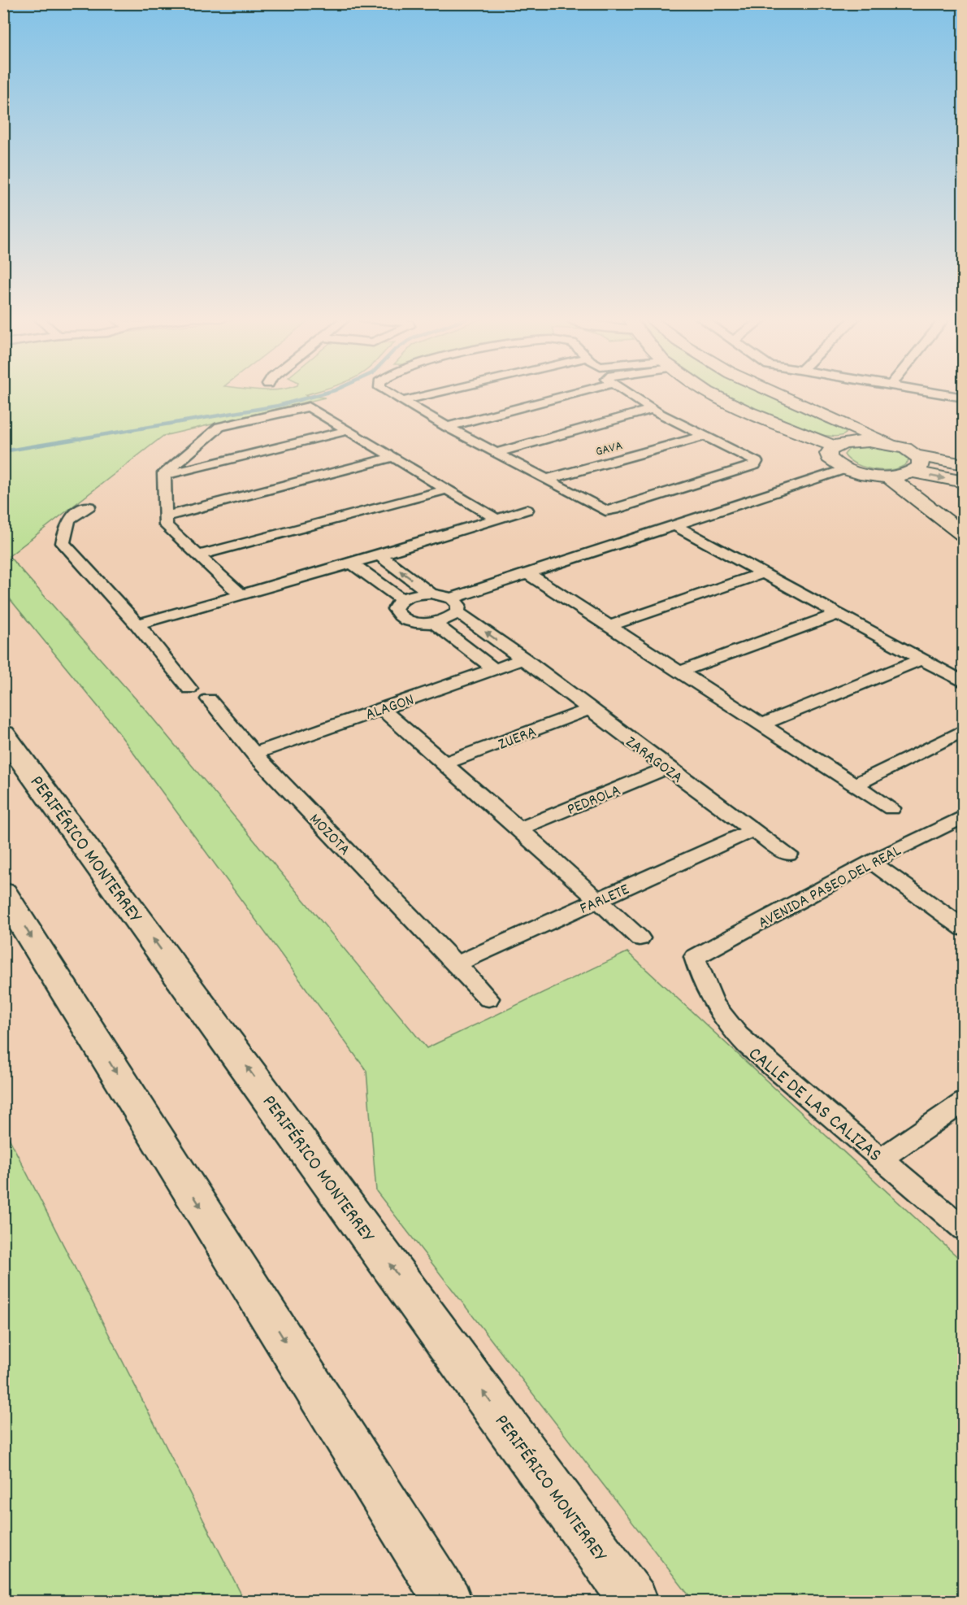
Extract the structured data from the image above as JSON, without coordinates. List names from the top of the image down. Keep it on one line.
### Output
{"streets":{"highway":["PERIFÉRICO MONTERREY"],"street":["GAVA","ALAGON","ZUERA","ZARAGOZA","PEDROLA","MOZOTA","AVENIDA PASEO DEL REAL","FARLETE","CALLE DE LAS CALIZAS"]},"crossings":[["ALAGON","ZARAGOZA"],["ALAGON","MOZOTA"],["ZUERA","ZARAGOZA"],["ZARAGOZA","PEDROLA"],["ZARAGOZA","FARLETE"],["MOZOTA","FARLETE"],["AVENIDA PASEO DEL REAL","CALLE DE LAS CALIZAS"]]}
